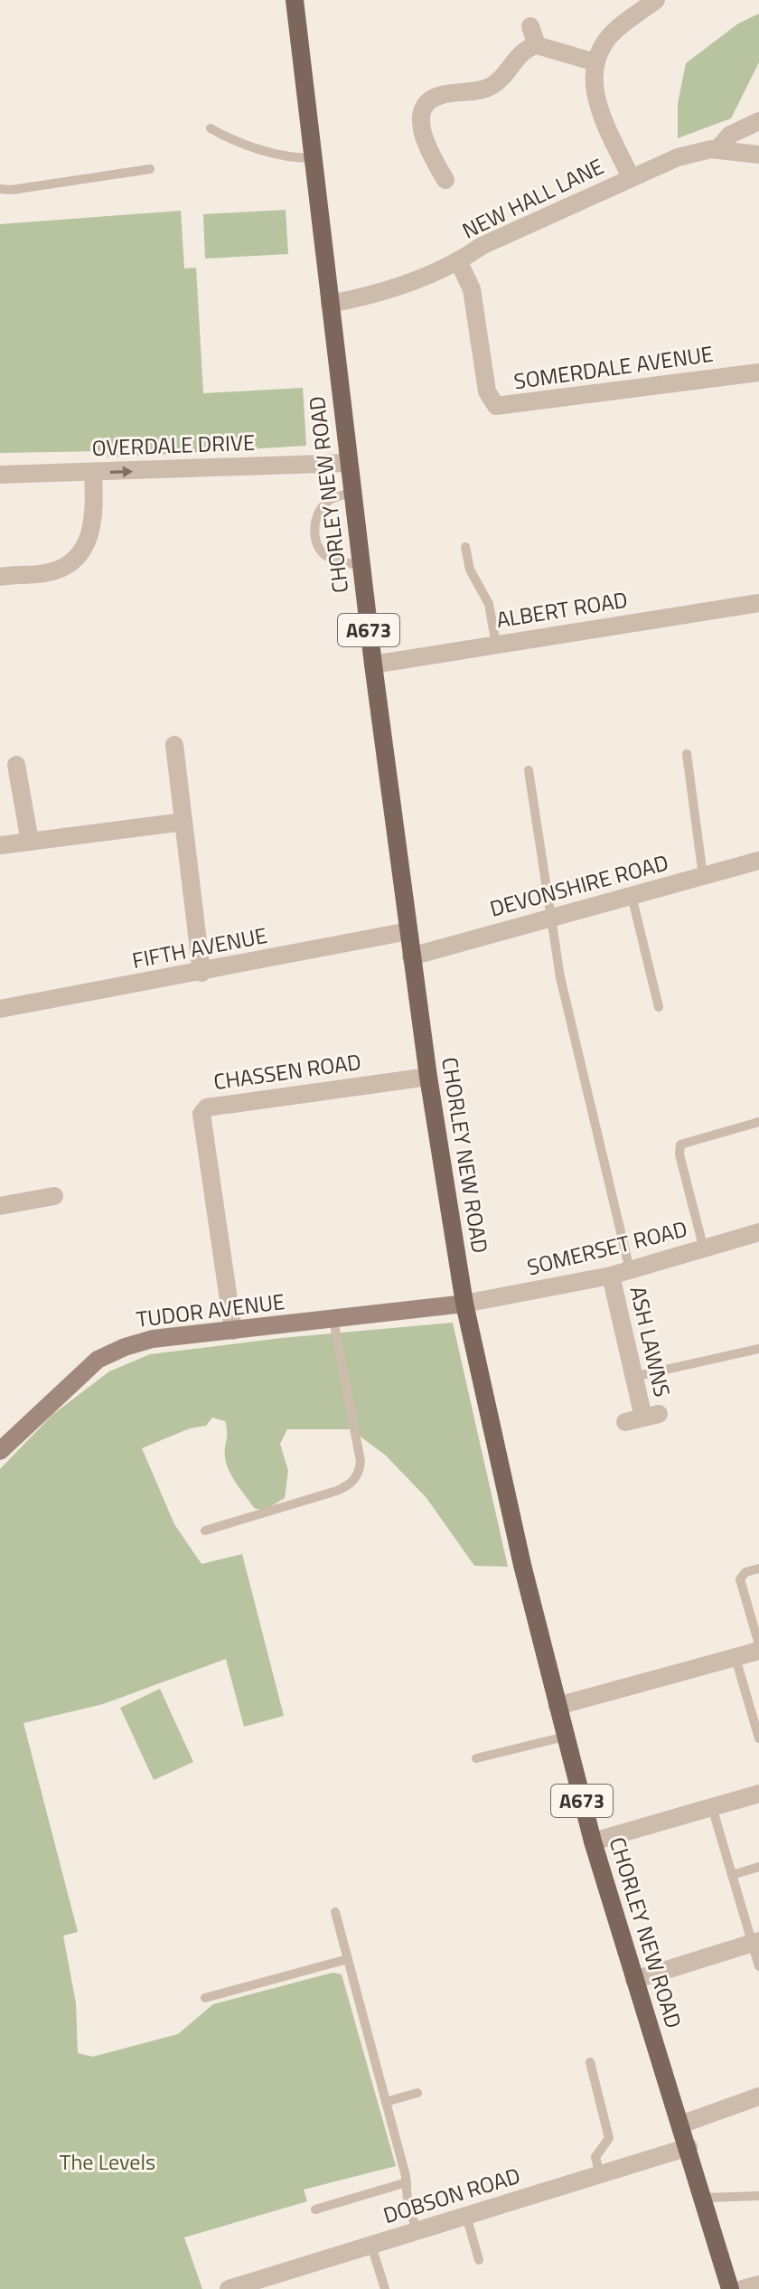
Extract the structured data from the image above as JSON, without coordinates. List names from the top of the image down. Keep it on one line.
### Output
{"streets":{"main road":["CHORLEY NEW ROAD","A673","TUDOR AVENUE"],"street":["NEW HALL LANE","SOMERDALE AVENUE","OVERDALE DRIVE","ALBERT ROAD","DEVONSHIRE ROAD","FIFTH AVENUE","CHASSEN ROAD","SOMERSET ROAD","ASH LAWNS","DOBSON ROAD"]},"crossings":[["NEW HALL LANE","SOMERDALE AVENUE"],["NEW HALL LANE","CHORLEY NEW ROAD"],["OVERDALE DRIVE","CHORLEY NEW ROAD"],["CHORLEY NEW ROAD","ALBERT ROAD"],["CHORLEY NEW ROAD","DEVONSHIRE ROAD"],["CHORLEY NEW ROAD","FIFTH AVENUE"],["CHORLEY NEW ROAD","CHASSEN ROAD"],["CHORLEY NEW ROAD","SOMERSET ROAD"],["CHORLEY NEW ROAD","TUDOR AVENUE"],["CHORLEY NEW ROAD","DOBSON ROAD"],["CHASSEN ROAD","TUDOR AVENUE"],["SOMERSET ROAD","TUDOR AVENUE"],["SOMERSET ROAD","ASH LAWNS"]],"one_way":["OVERDALE DRIVE"],"parks":["The Levels"]}
